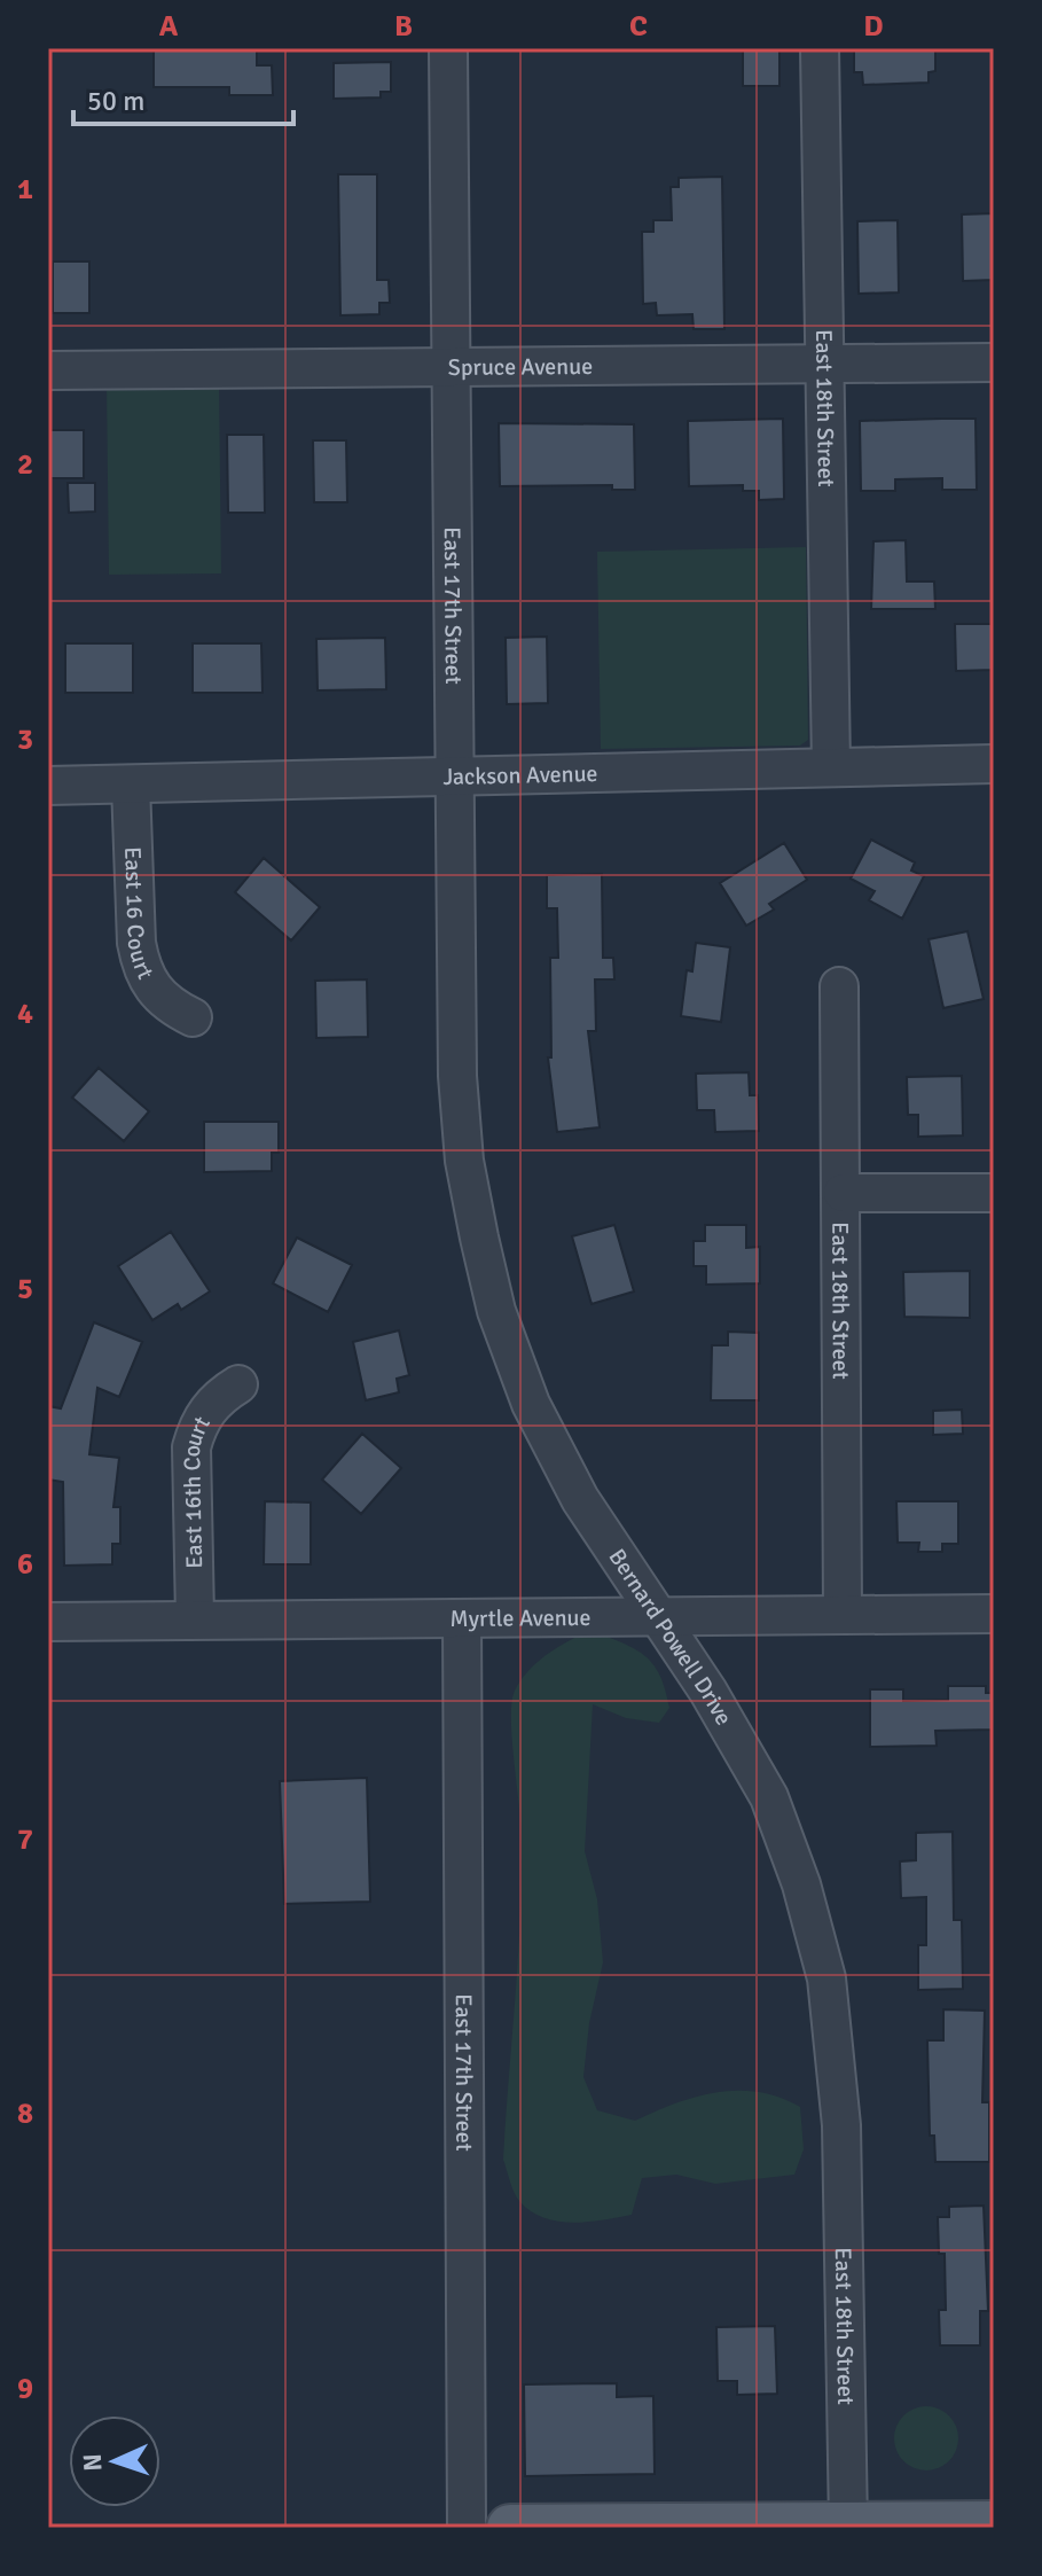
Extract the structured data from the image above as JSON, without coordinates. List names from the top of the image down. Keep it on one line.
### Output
{"streets":{"street":["Spruce Avenue","East 18th Street","East 17th Street","Jackson Avenue","East 16 Court","East 16th Court","Myrtle Avenue","Bernard Powell Drive"]},"crossings":[["Spruce Avenue","East 18th Street"],["Spruce Avenue","East 17th Street"],["East 18th Street","Jackson Avenue"],["East 18th Street","Myrtle Avenue"],["East 18th Street","Bernard Powell Drive"],["East 17th Street","Jackson Avenue"],["East 17th Street","Myrtle Avenue"],["East 17th Street","Bernard Powell Drive"],["Jackson Avenue","East 16 Court"],["East 16th Court","Myrtle Avenue"],["Myrtle Avenue","Bernard Powell Drive"]],"scale_bar":"50 m","north":"left","grid":{"columns":["A","B","C","D"],"rows":["1","2","3","4","5","6","7","8","9"]}}
